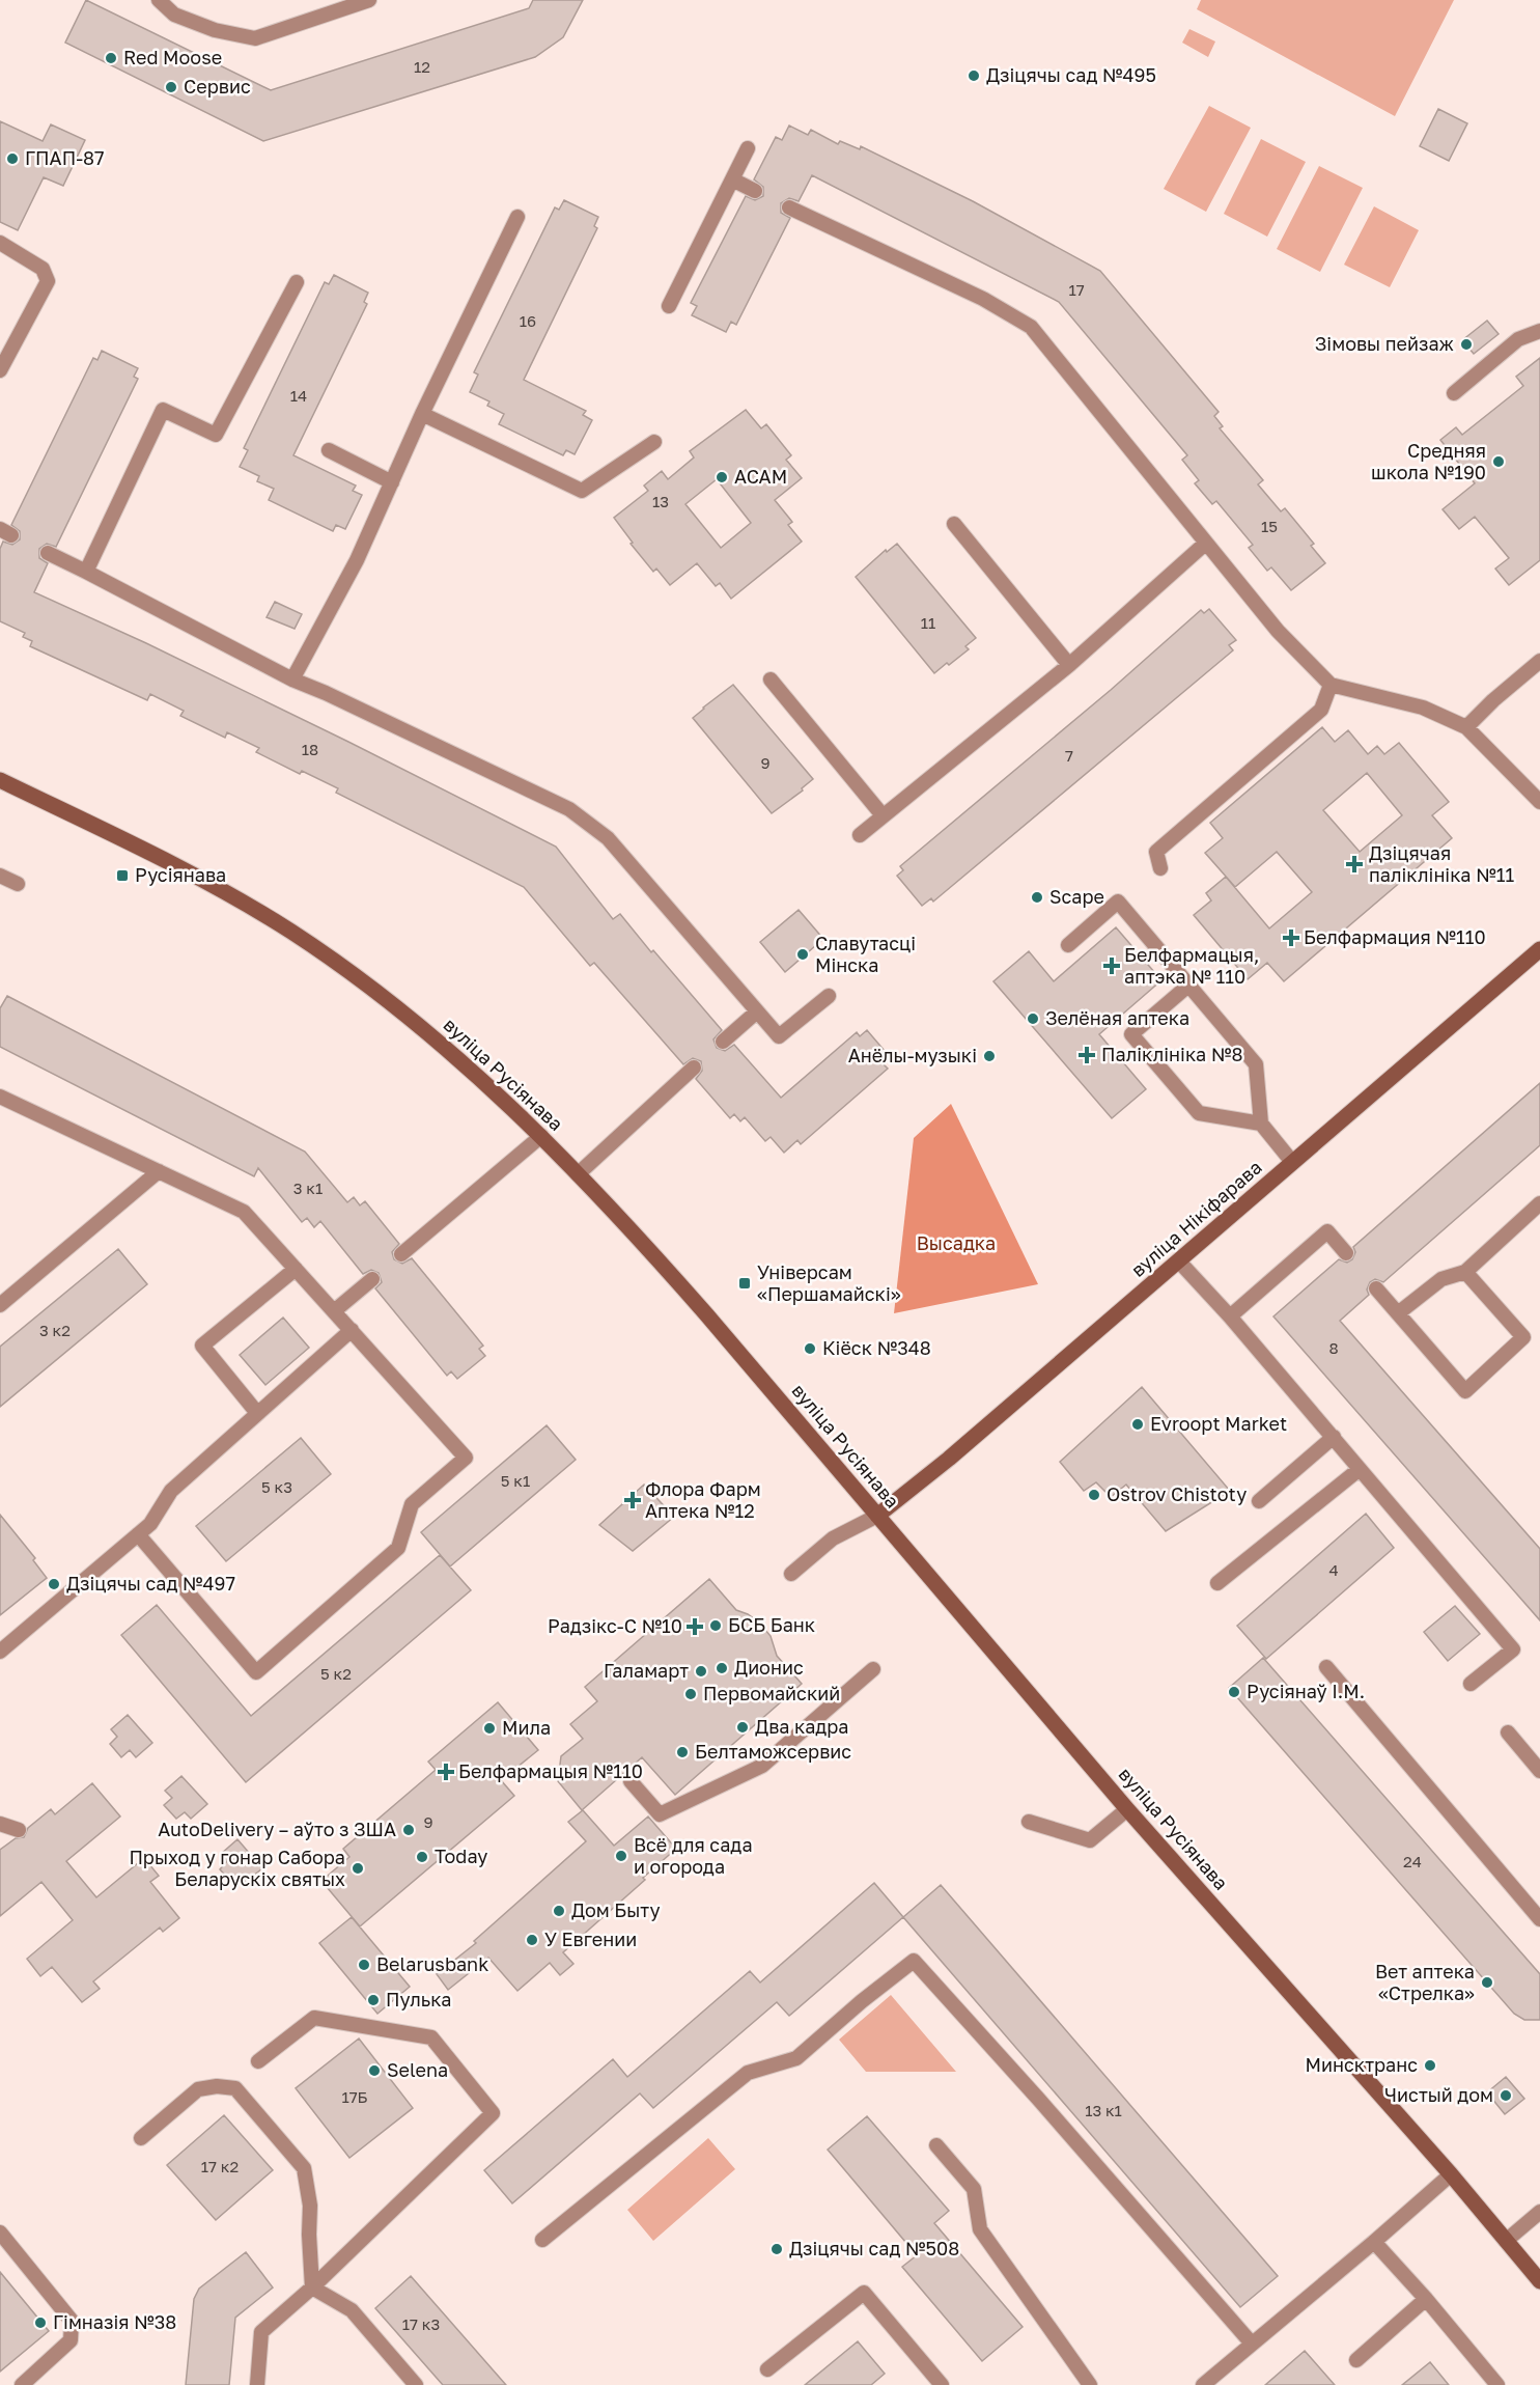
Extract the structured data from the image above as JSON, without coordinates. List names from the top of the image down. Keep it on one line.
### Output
{"streets":{"main road":["вуліца Русіянава","вуліца Нікіфарава"]},"crossings":[["вуліца Русіянава","вуліца Нікіфарава"]],"parks":["Высадка"],"places":{"other":["Red Moose","Дзіцячы сад №495","Сервис","ГПАП-87","Зімовы пейзаж","Средняя школа №190","АСАМ","Scape","Славутасці Мінска","Зелёная аптека","Анёлы-музыкі","Кіёск №348","Evroopt Market","Ostrov Chistoty","Дзіцячы сад №497","БСБ Банк","Дионис","Галамарт","Русіянаў І.М.","Первомайский","Два кадра","Мила","Белтаможсервис","AutoDelivery – аўто з ЗША","Всё для сада и огорода","Today","Прыход у гонар Сабора Беларускіх святых","Дом Быту","У Евгении","Belarusbank","Вет аптека «Стрелка»","Пулька","Минсктранс","Selena","Чистый дом","Дзіцячы сад №508","Гімназія №38"],"health":["Дзіцячая паліклініка №11","Белфармация №110","Белфармацыя, аптэка № 110","Паліклініка №8","Флора Фарм Аптека №12","Радзікс-С №10","Белфармацыя №110"],"transit":["Русіянава","Універсам «Першамайскі»"]},"house_numbers":["12","17","16","14","13","15","11","18","7","9","3 к1","3 к2","8","5 к1","5 к3","4","5 к2","9","24","17Б","13 к1","17 к2","17 к3"]}
